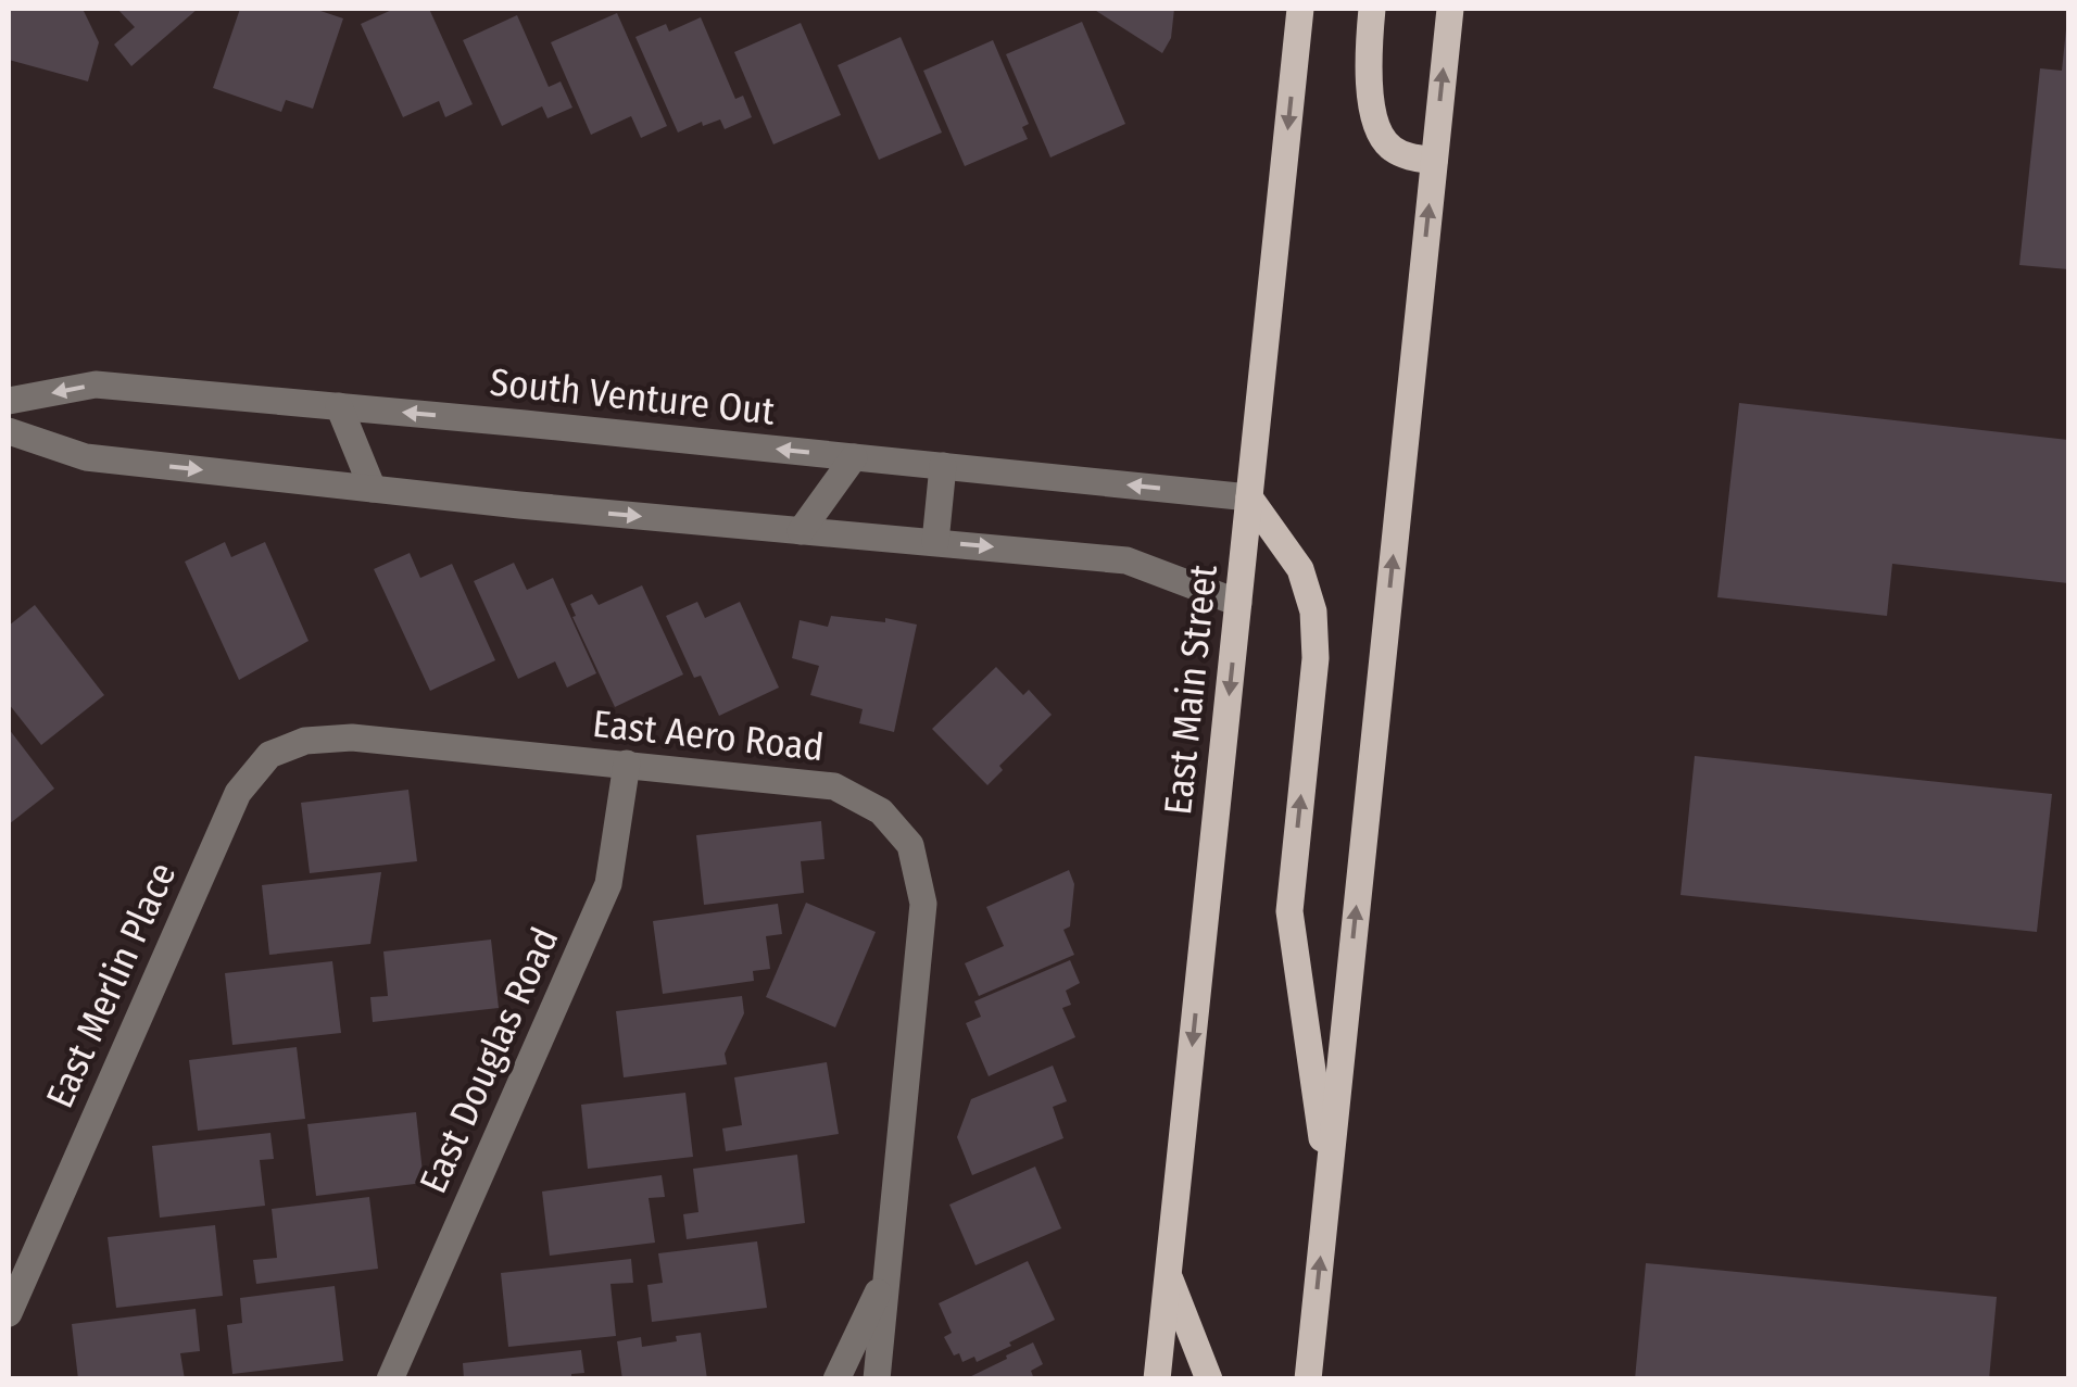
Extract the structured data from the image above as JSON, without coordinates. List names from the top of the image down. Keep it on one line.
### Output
{"streets":{"main road":["East Main Street"],"lane":["South Venture Out","East Aero Road","East Merlin Place","East Douglas Road"]},"crossings":[["South Venture Out","East Main Street"],["East Aero Road","East Merlin Place"],["East Aero Road","East Douglas Road"]]}
